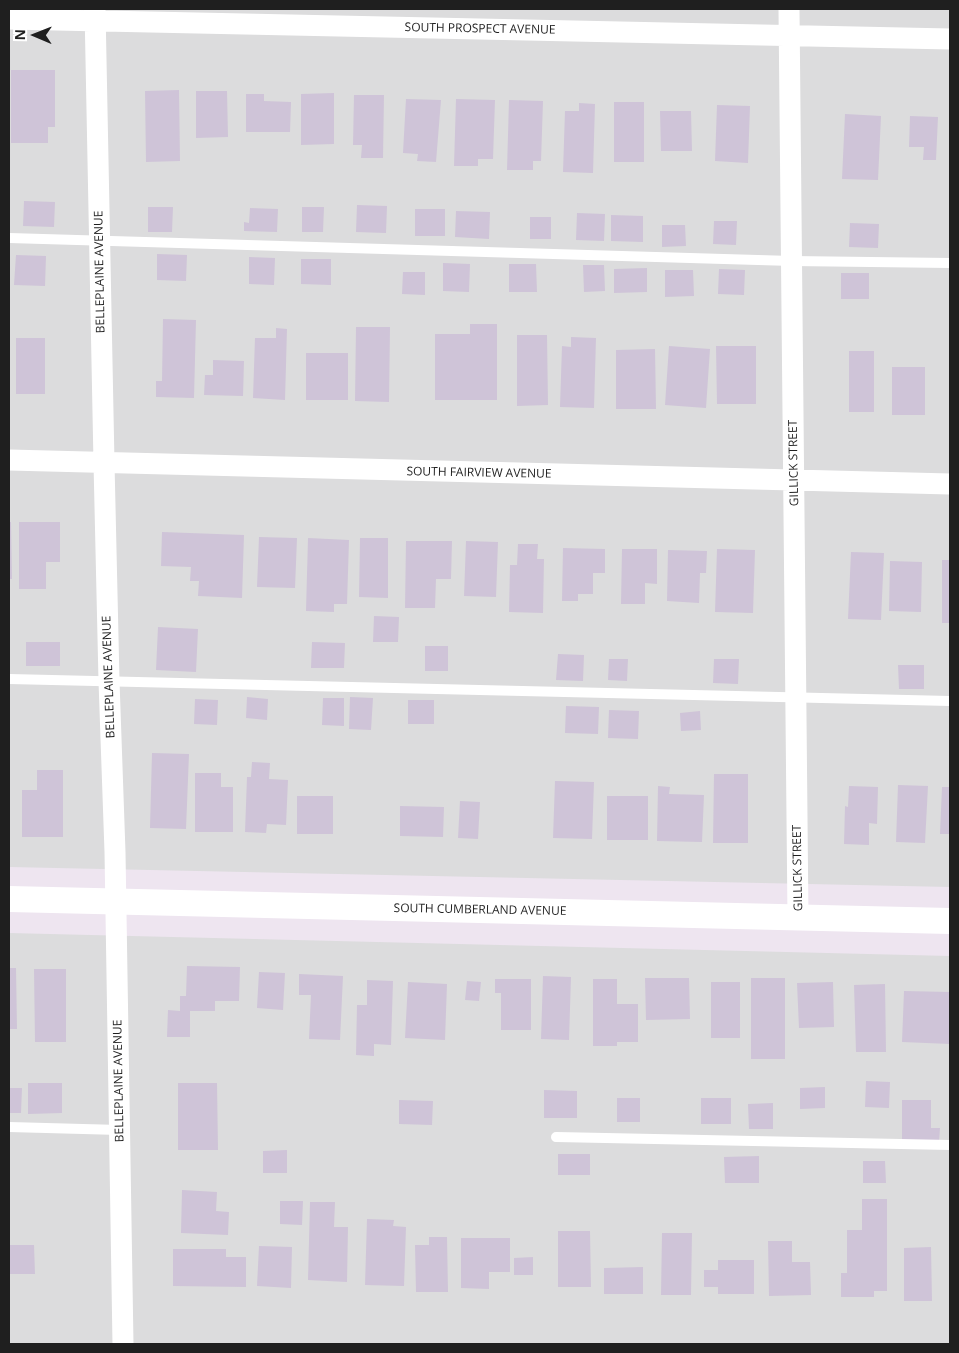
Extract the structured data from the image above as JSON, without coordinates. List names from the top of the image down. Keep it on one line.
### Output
{"streets":{"street":["SOUTH PROSPECT AVENUE","BELLEPLAINE AVENUE","GILLICK STREET","SOUTH FAIRVIEW AVENUE","SOUTH CUMBERLAND AVENUE"]},"crossings":[["SOUTH PROSPECT AVENUE","BELLEPLAINE AVENUE"],["SOUTH PROSPECT AVENUE","GILLICK STREET"],["BELLEPLAINE AVENUE","SOUTH FAIRVIEW AVENUE"],["BELLEPLAINE AVENUE","SOUTH CUMBERLAND AVENUE"],["GILLICK STREET","SOUTH FAIRVIEW AVENUE"],["GILLICK STREET","SOUTH CUMBERLAND AVENUE"]],"north":"left"}
